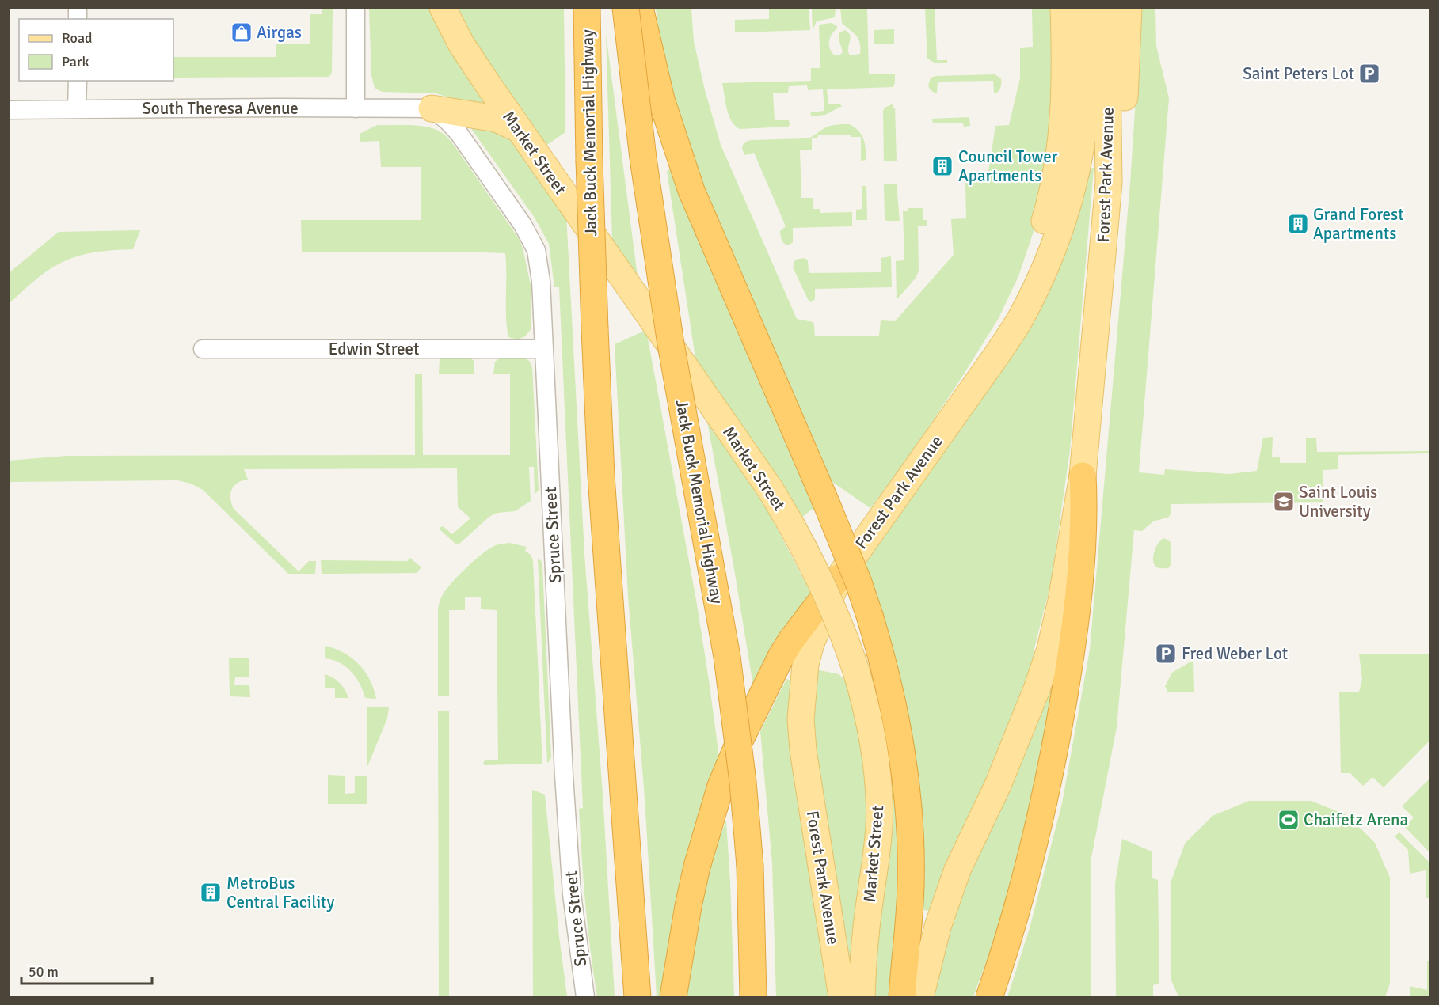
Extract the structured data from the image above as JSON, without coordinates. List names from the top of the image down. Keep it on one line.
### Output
{"streets":{"highway":["Jack Buck Memorial Highway"],"main road":["Market Street","Forest Park Avenue"],"street":["South Theresa Avenue","Edwin Street","Spruce Street"]},"crossings":[["South Theresa Avenue","Spruce Street"],["Edwin Street","Spruce Street"]],"places":{"shop":["Airgas"],"parking":["Saint Peters Lot","Fred Weber Lot"],"building":["Council Tower Apartments","Grand Forest Apartments","MetroBus Central Facility"],"school or university":["Saint Louis University"],"sports":["Chaifetz Arena"]},"legend":["Road","Park"],"scale_bar":"50 m"}
